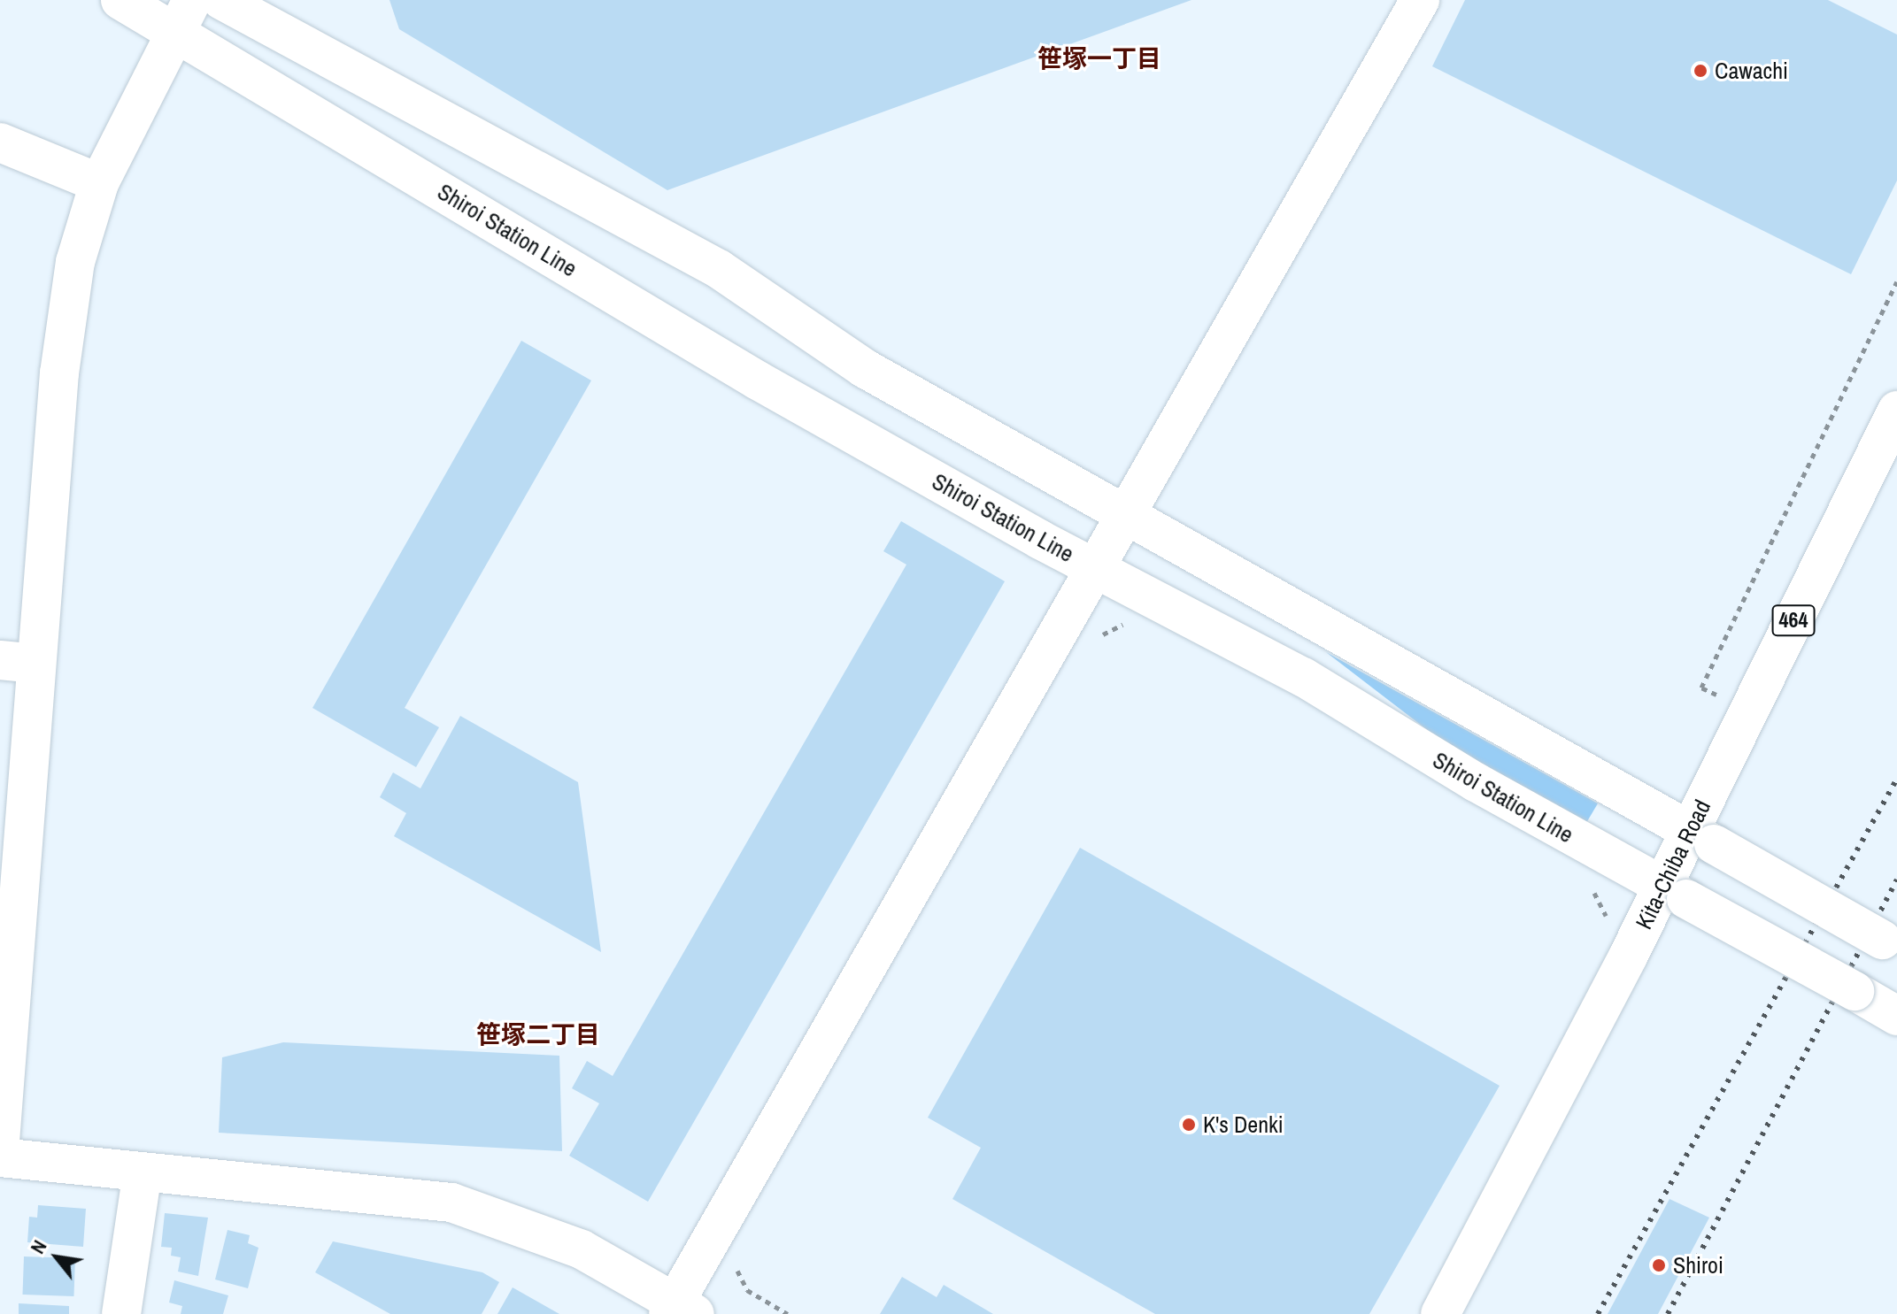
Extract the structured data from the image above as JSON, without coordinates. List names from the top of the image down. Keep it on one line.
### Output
{"streets":{"main road":["Shiroi Station Line","464","Kita-Chiba Road"]},"crossings":[["Shiroi Station Line","Kita-Chiba Road"]],"districts":["笹塚一丁目","笹塚二丁目"],"places":["Cawachi","K's Denki","Shiroi"],"north":"top left"}
